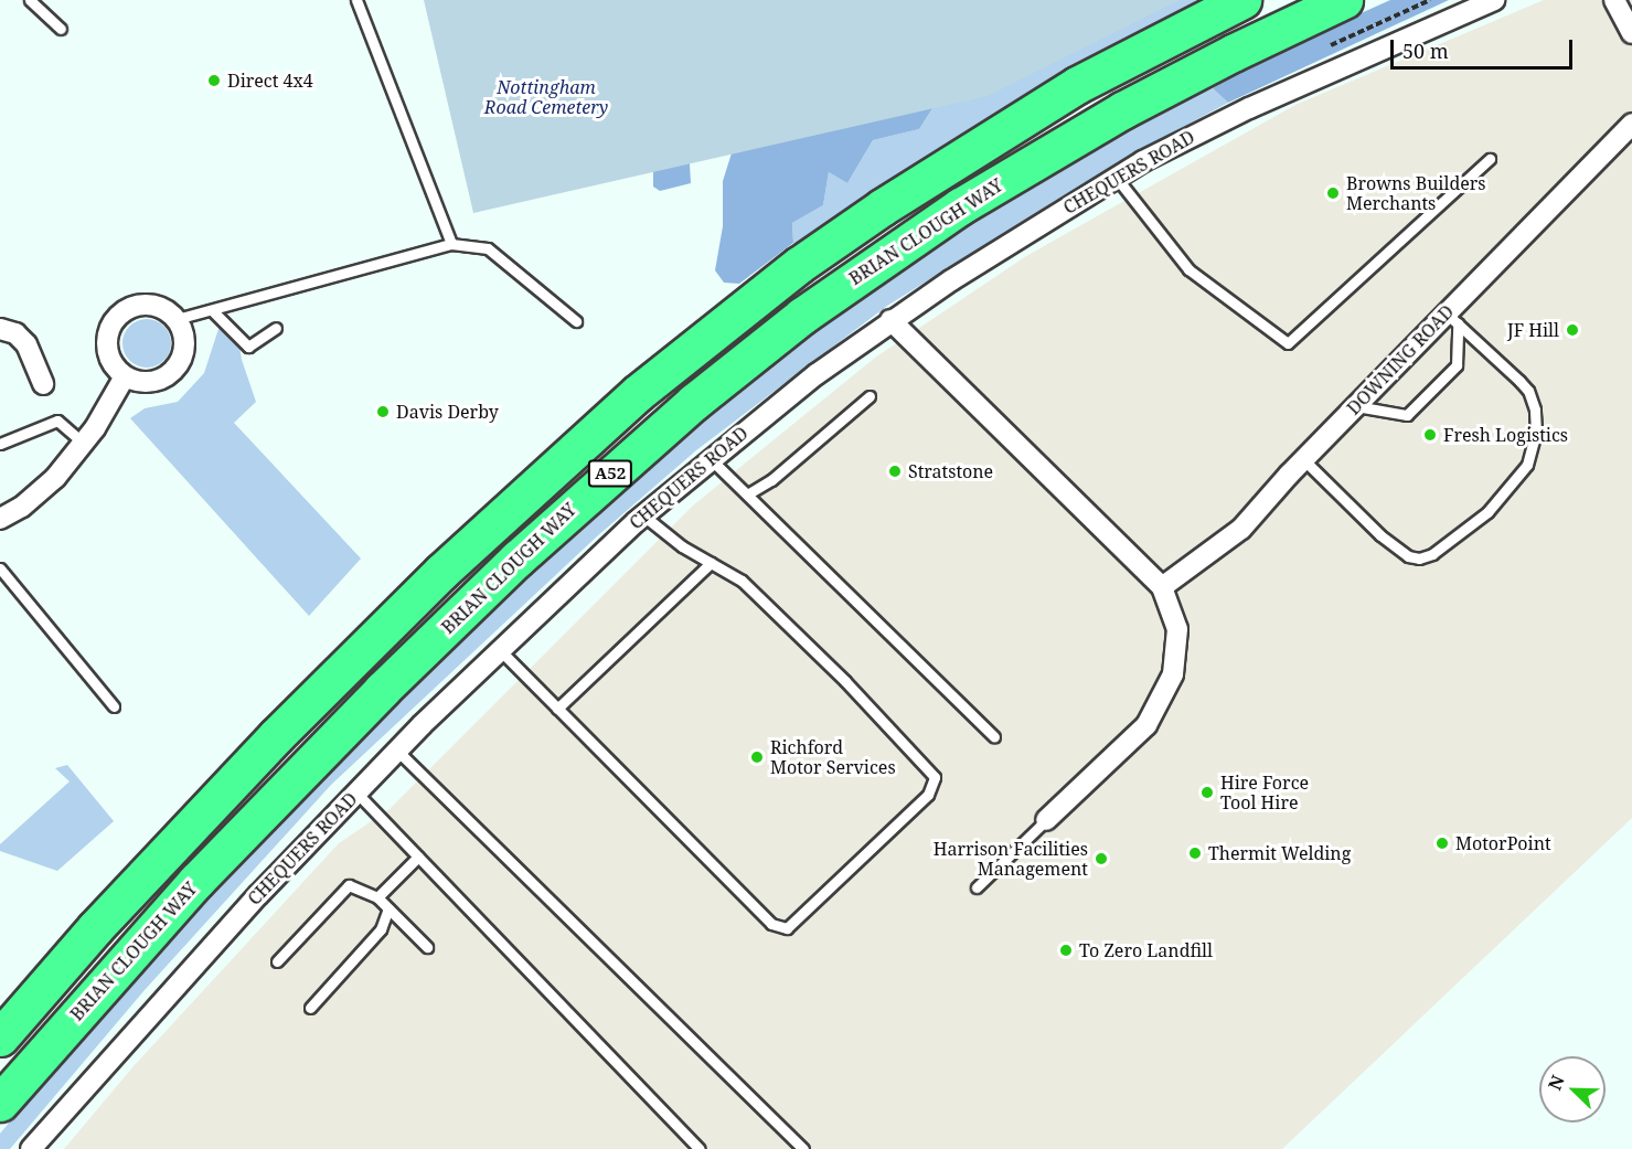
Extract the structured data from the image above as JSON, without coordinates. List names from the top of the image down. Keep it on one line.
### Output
{"streets":{"highway":["BRIAN CLOUGH WAY","A52"],"street":["CHEQUERS ROAD","DOWNING ROAD"]},"parks":["Nottingham Road Cemetery"],"places":["Direct 4x4","Browns Builders Merchants","JF Hill","Davis Derby","Fresh Logistics","Stratstone","Richford Motor Services","Hire Force Tool Hire","MotorPoint","Thermit Welding","Harrison Facilities Management","To Zero Landfill"],"scale_bar":"50 m","north":"top left"}
